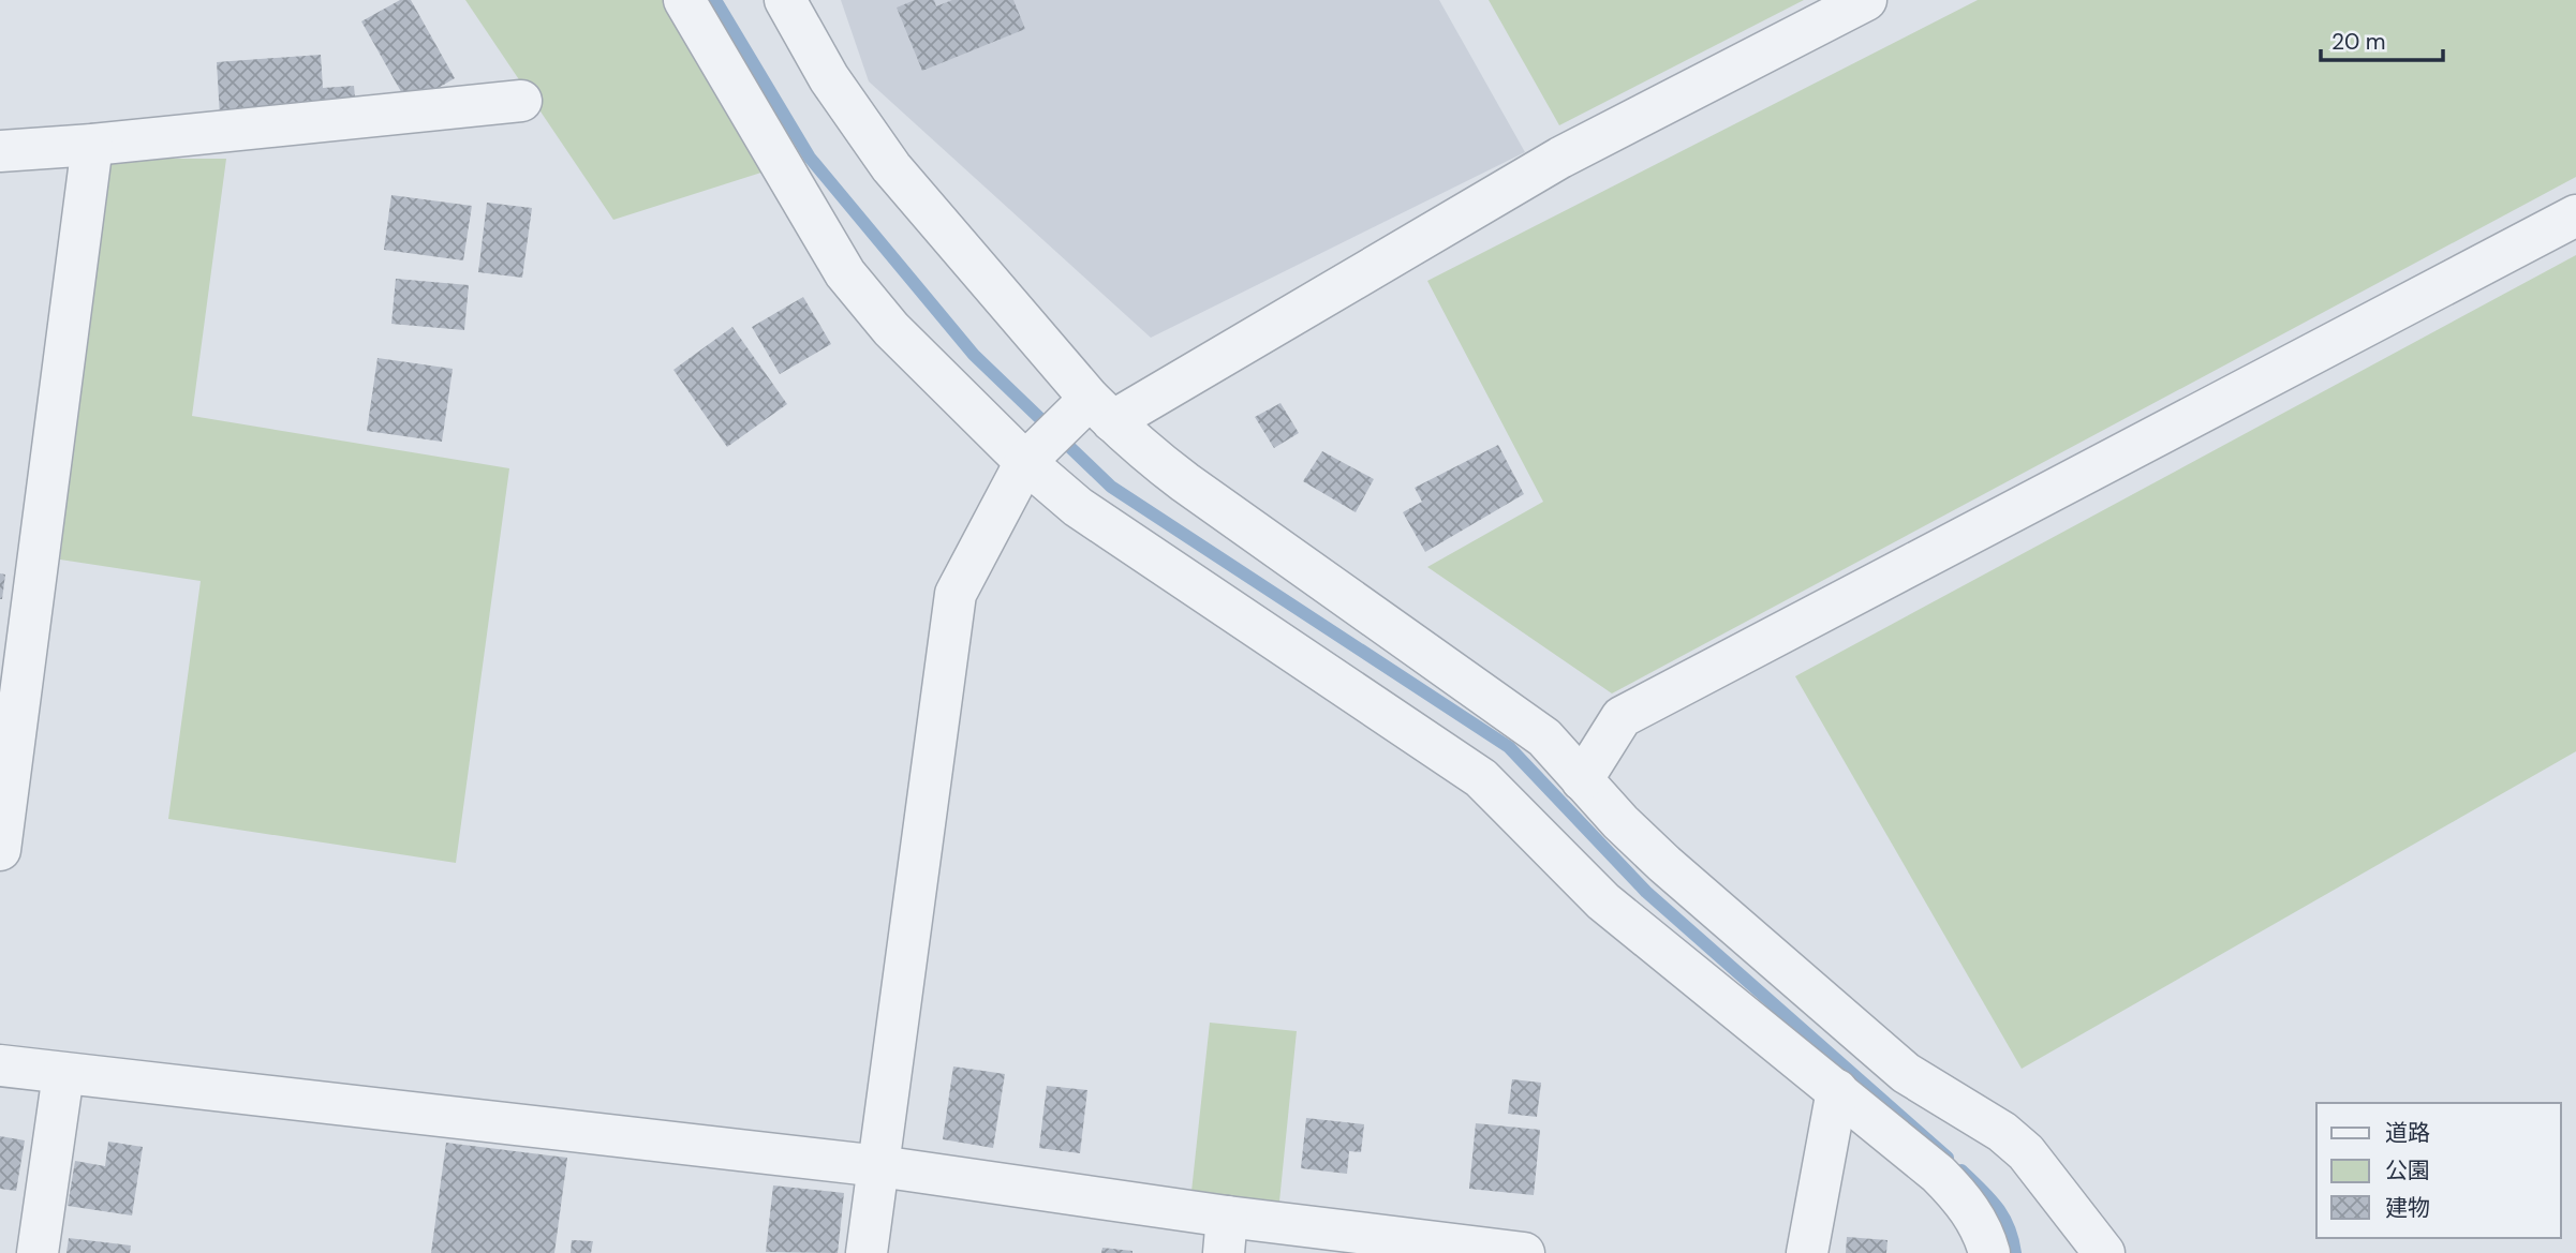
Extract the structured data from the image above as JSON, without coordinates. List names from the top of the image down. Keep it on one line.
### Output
{"legend":["道路","公園","建物"],"scale_bar":"20 m"}
